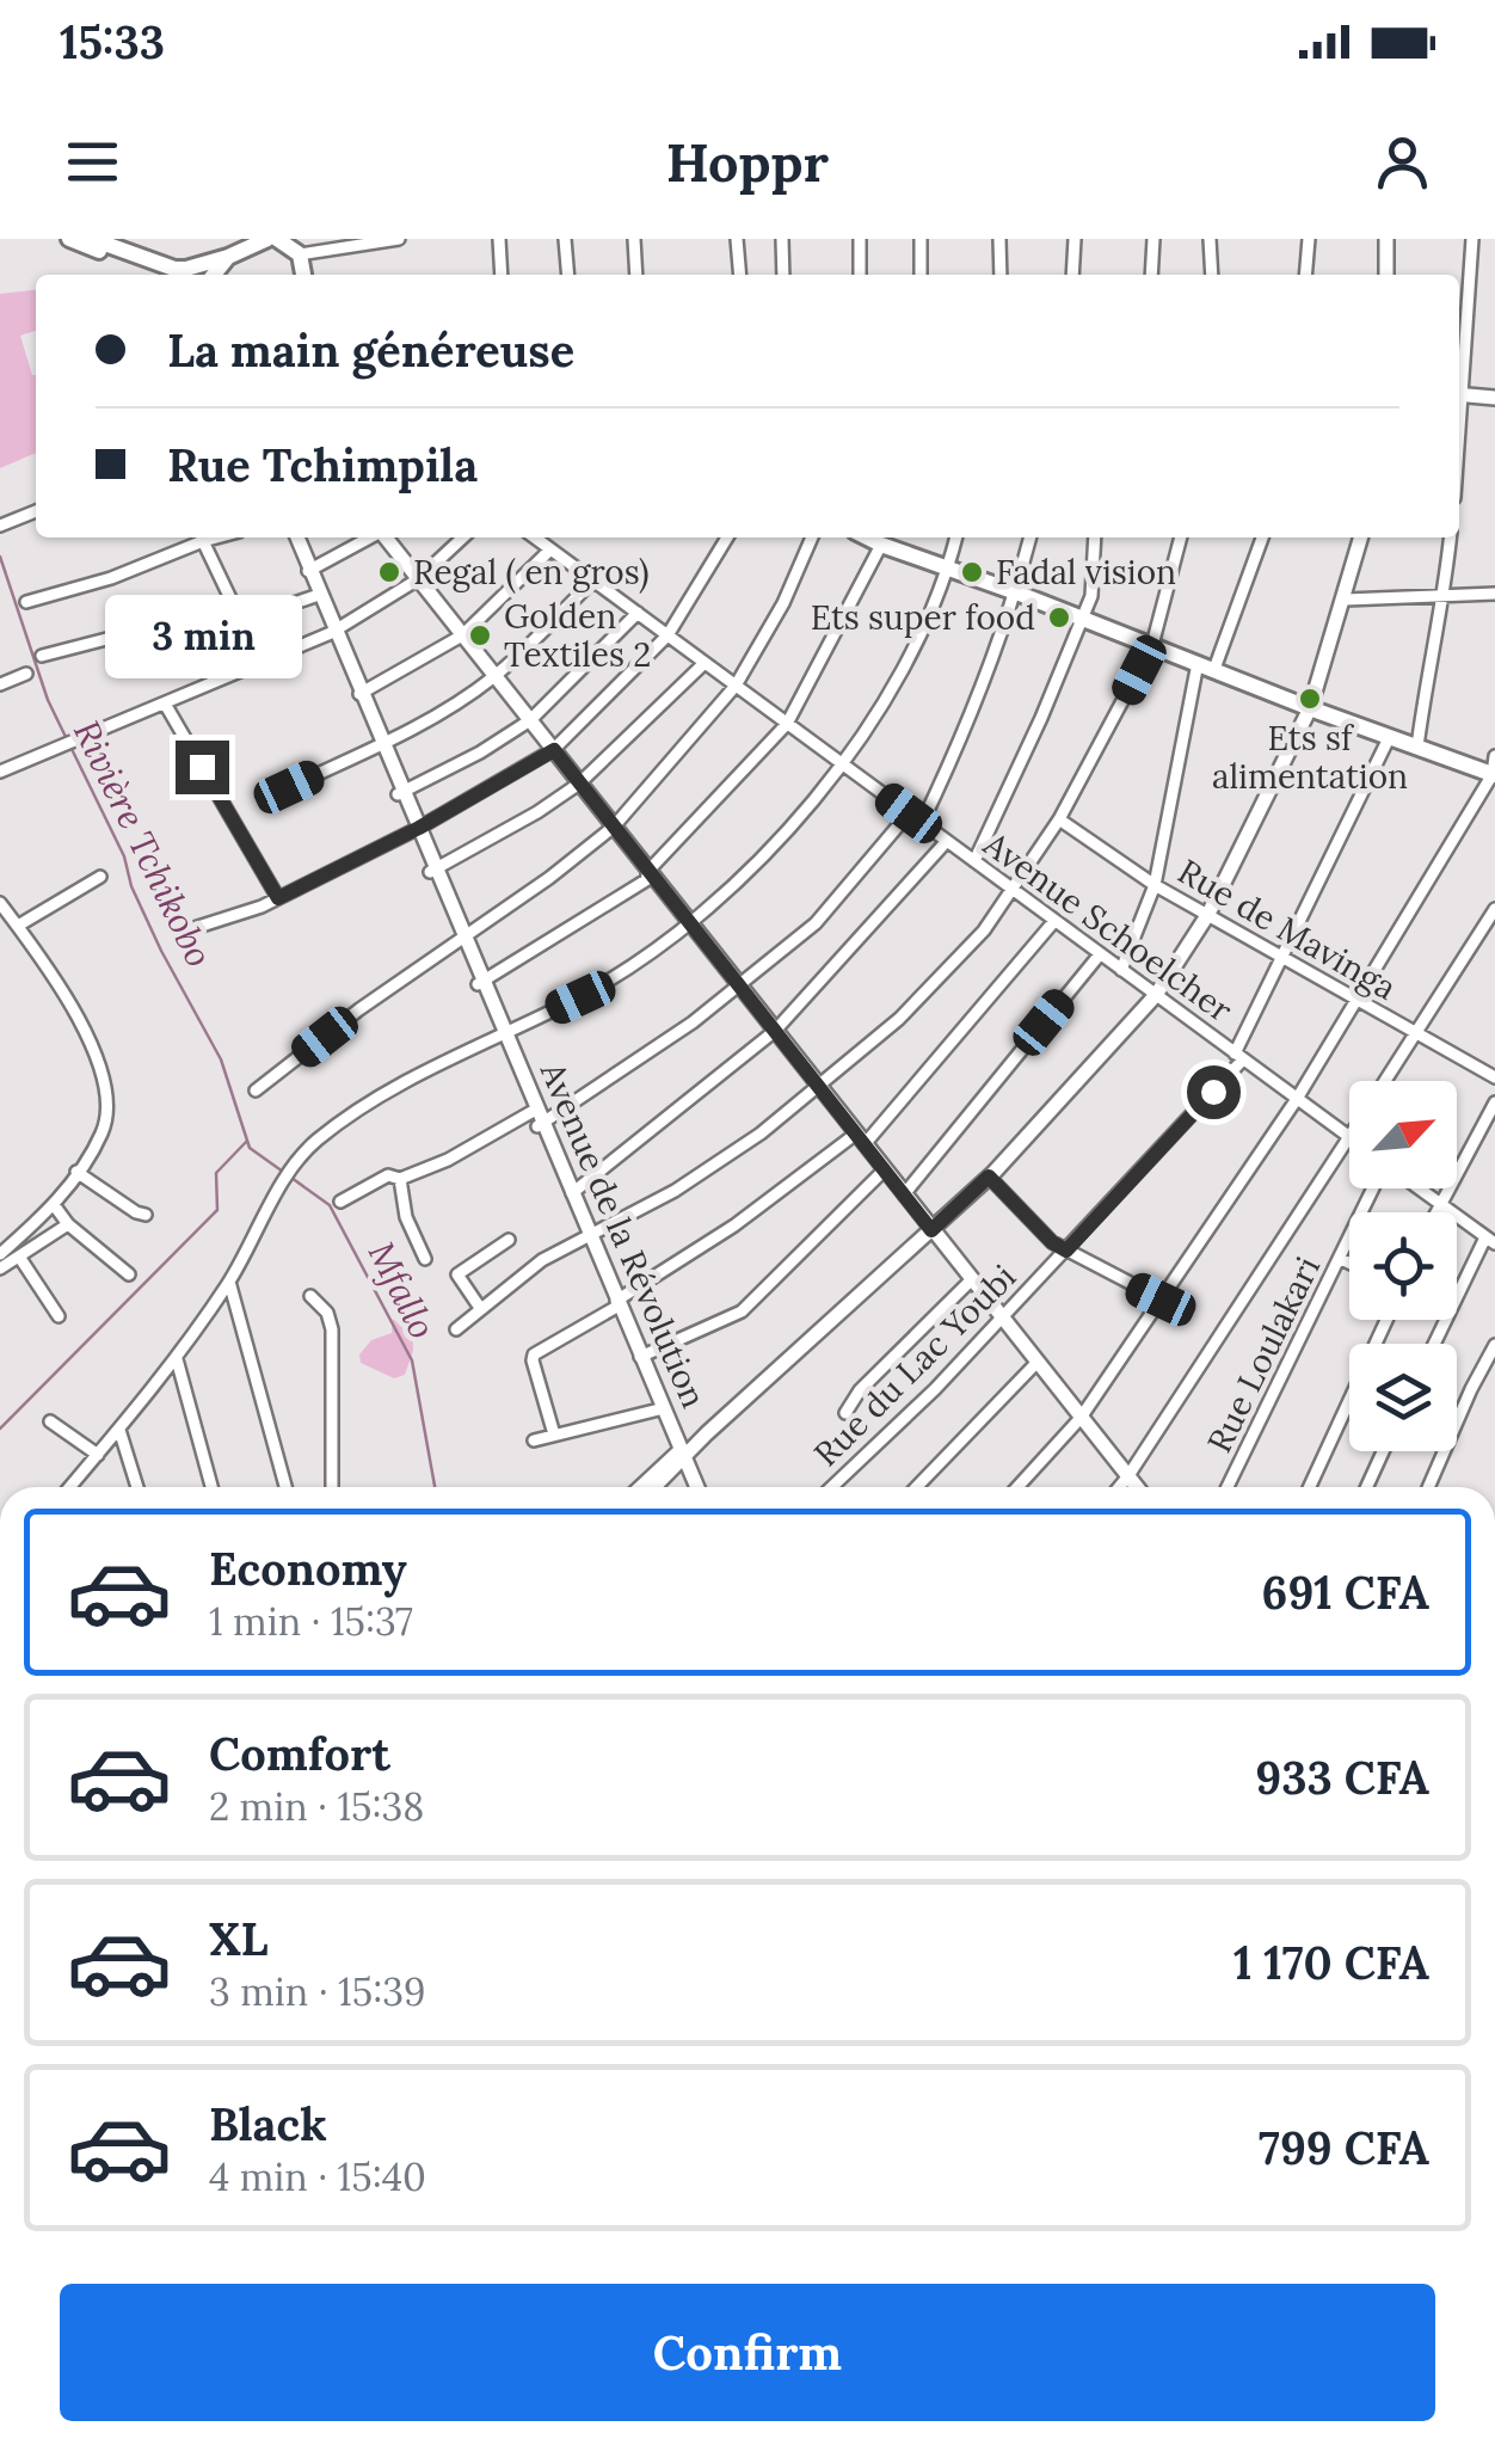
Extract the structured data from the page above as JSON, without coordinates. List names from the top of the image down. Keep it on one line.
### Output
{"streets":{"street":["Avenue Schoelcher","Rue de Mavinga","Avenue de la Révolution","Rue Loulakari","Rue du Lac Youbi"]},"crossings":[["Avenue Schoelcher","Rue du Lac Youbi"],["Rue de Mavinga","Rue du Lac Youbi"]],"water":["Rivière Tchikobo","Mfallo"],"places":["Regal ( en gros)","Fadal vision","Ets super food","Golden Textiles 2","Ets sf alimentation"],"north":"top right","page":{"status":"15:33","header":"Hoppr","banner":["La main généreuse","Rue Tchimpila"],"bubble":"3 min","list":[{"name":"Economy","note":"1 min · 15:37","value":"691 CFA"},{"name":"Comfort","note":"2 min · 15:38","value":"933 CFA"},{"name":"XL","note":"3 min · 15:39","value":"1 170 CFA"},{"name":"Black","note":"4 min · 15:40","value":"799 CFA"}],"buttons":"Confirm"}}
